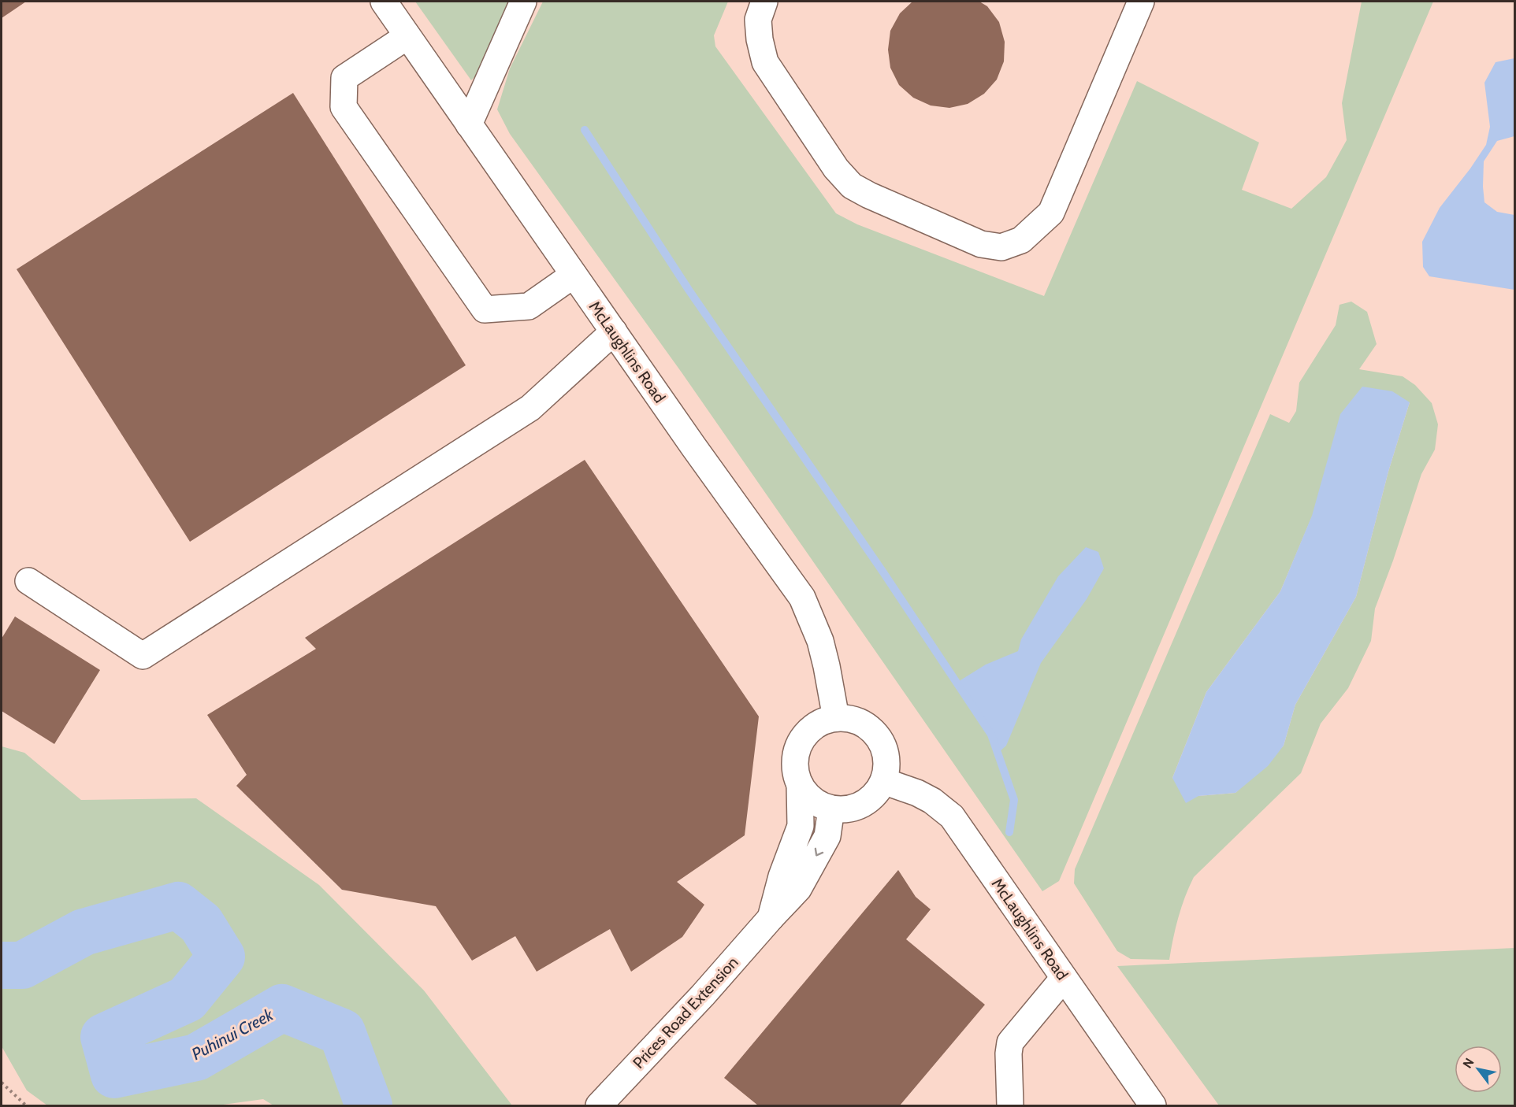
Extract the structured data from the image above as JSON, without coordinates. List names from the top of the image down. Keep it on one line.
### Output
{"streets":{"street":["McLaughlins Road","Prices Road Extension"]},"crossings":[["McLaughlins Road","Prices Road Extension"]],"water":["Puhinui Creek"],"north":"top left"}
